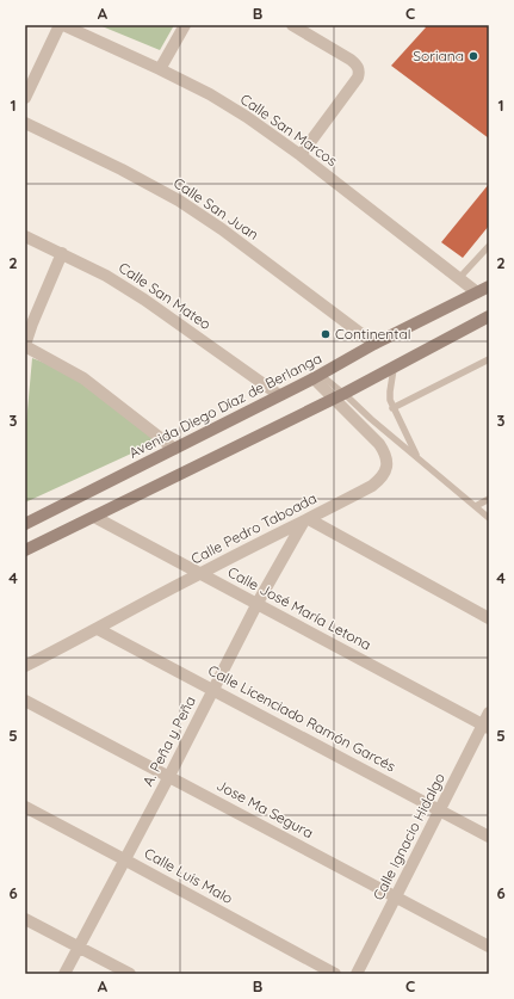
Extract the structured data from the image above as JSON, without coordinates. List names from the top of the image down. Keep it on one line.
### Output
{"streets":{"main road":["Avenida Diego Díaz de Berlanga"],"street":["Calle San Marcos","Calle San Juan","Calle San Mateo","Calle Pedro Taboada","Calle José María Letona","Calle Licenciado Ramón Garcés","A. Peña y Peña","Jose Ma Segura","Calle Ignacio Hidalgo","Calle Luis Malo"]},"crossings":[["Calle San Marcos","Avenida Diego Díaz de Berlanga"],["Calle San Juan","Avenida Diego Díaz de Berlanga"],["Calle San Mateo","Avenida Diego Díaz de Berlanga"],["Avenida Diego Díaz de Berlanga","Calle Pedro Taboada"],["Calle Pedro Taboada","Calle José María Letona"],["Calle Pedro Taboada","Calle Licenciado Ramón Garcés"],["Calle Pedro Taboada","A. Peña y Peña"],["Calle José María Letona","A. Peña y Peña"],["Calle José María Letona","Calle Ignacio Hidalgo"],["Calle Licenciado Ramón Garcés","A. Peña y Peña"],["Calle Licenciado Ramón Garcés","Calle Ignacio Hidalgo"],["A. Peña y Peña","Jose Ma Segura"],["A. Peña y Peña","Calle Luis Malo"],["Jose Ma Segura","Calle Ignacio Hidalgo"]],"places":["Soriana","Continental"],"grid":{"columns":["A","B","C"],"rows":["1","2","3","4","5","6"]}}
